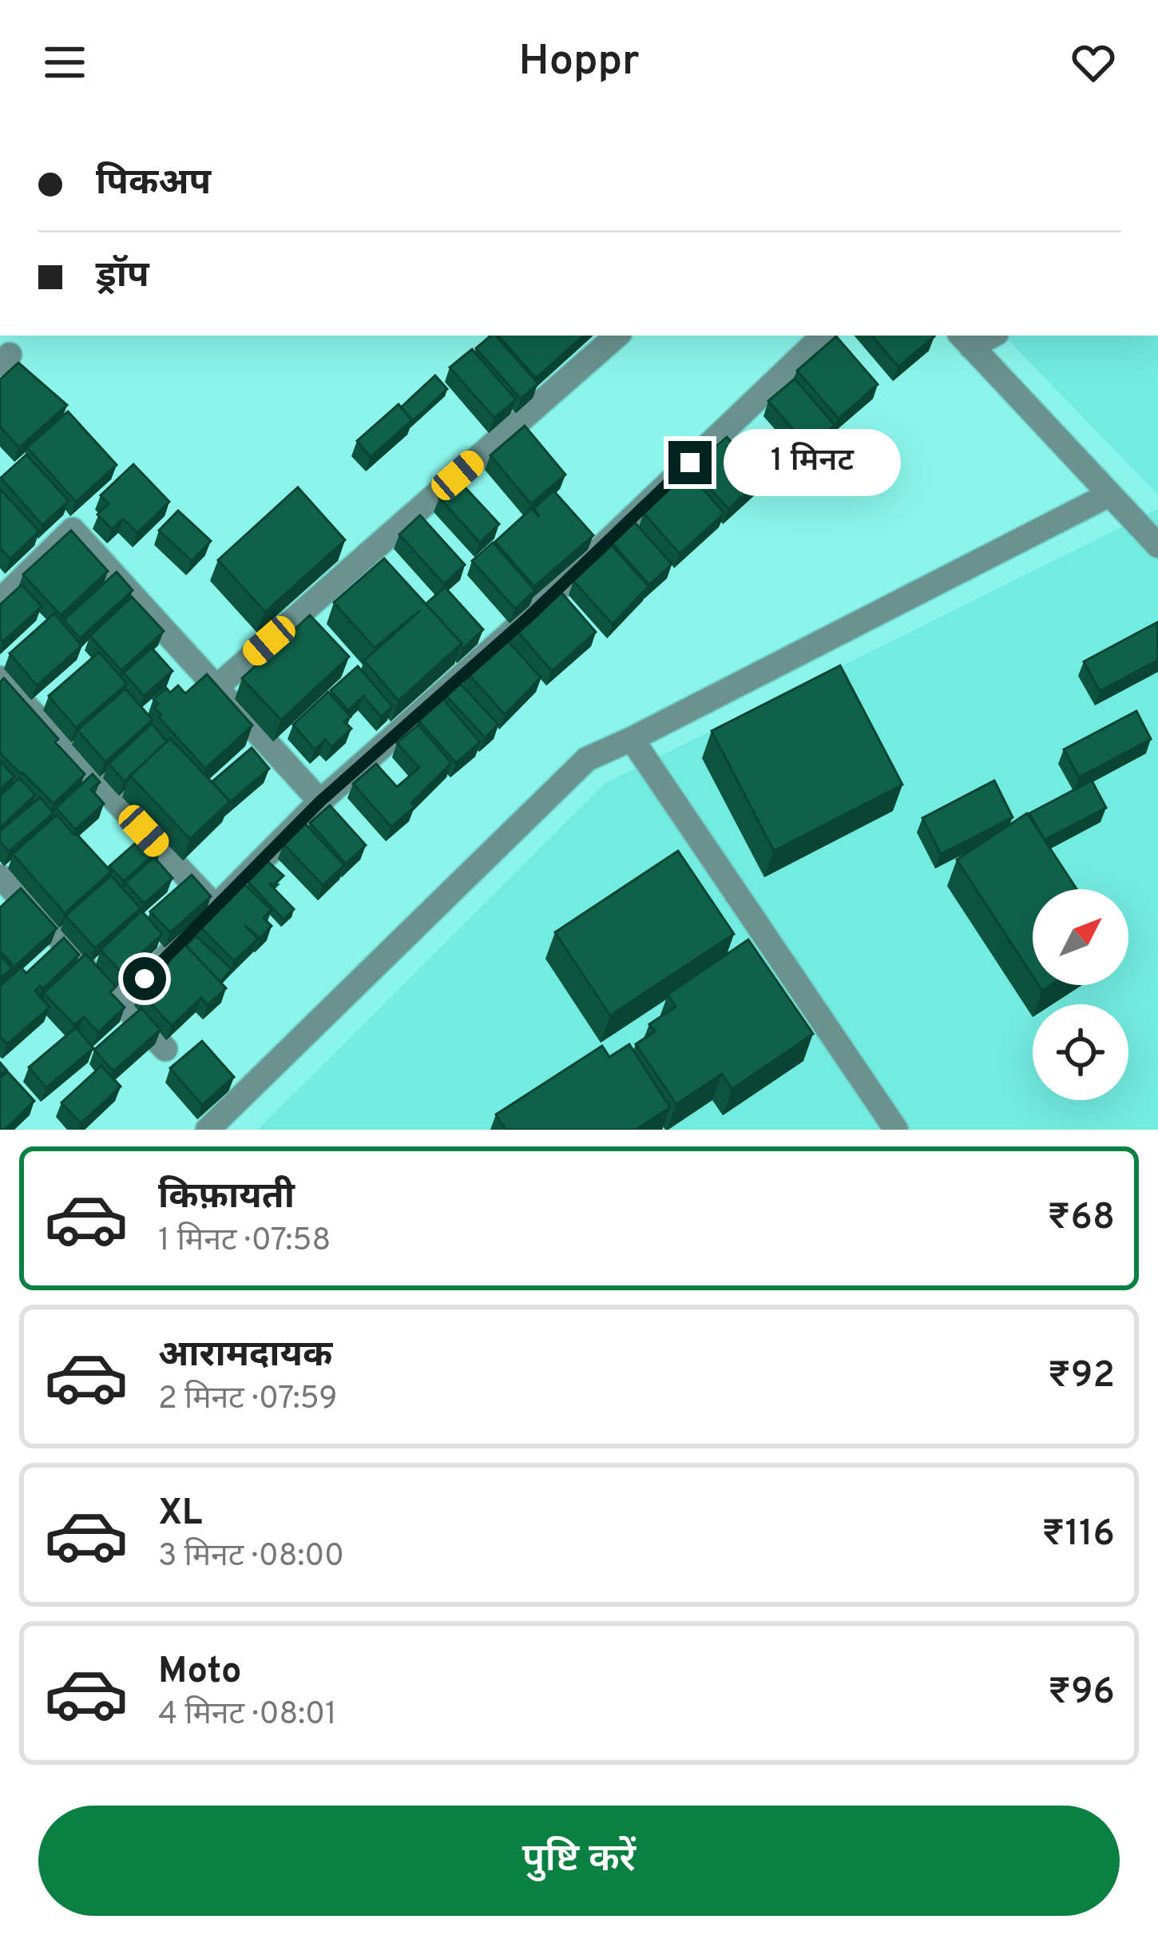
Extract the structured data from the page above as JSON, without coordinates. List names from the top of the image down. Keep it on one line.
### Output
{"north":"top right","page":{"header":"Hoppr","banner":["पिकअप","ड्रॉप"],"bubble":"1 मिनट","list":[{"name":"किफ़ायती","note":"1 मिनट · 07:58","value":"₹68"},{"name":"आरामदायक","note":"2 मिनट · 07:59","value":"₹92"},{"name":"XL","note":"3 मिनट · 08:00","value":"₹116"},{"name":"Moto","note":"4 मिनट · 08:01","value":"₹96"}],"buttons":"पुष्टि करें"}}
